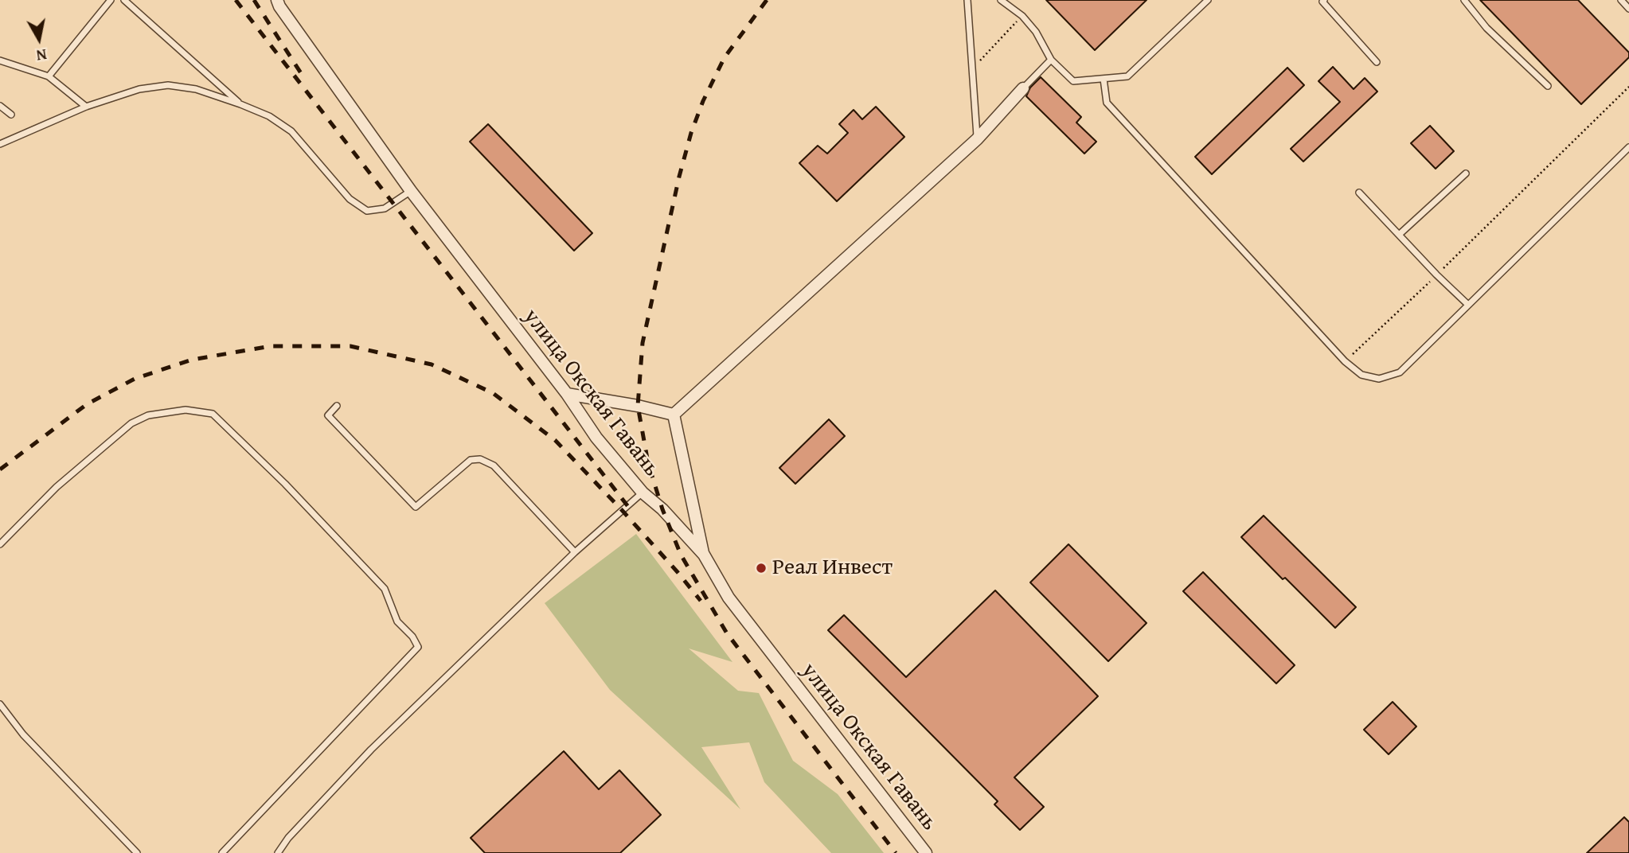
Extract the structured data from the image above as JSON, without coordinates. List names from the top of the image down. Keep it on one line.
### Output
{"streets":{"street":["улица Окская Гавань"]},"places":["Реал Инвест"],"north":"bottom"}
